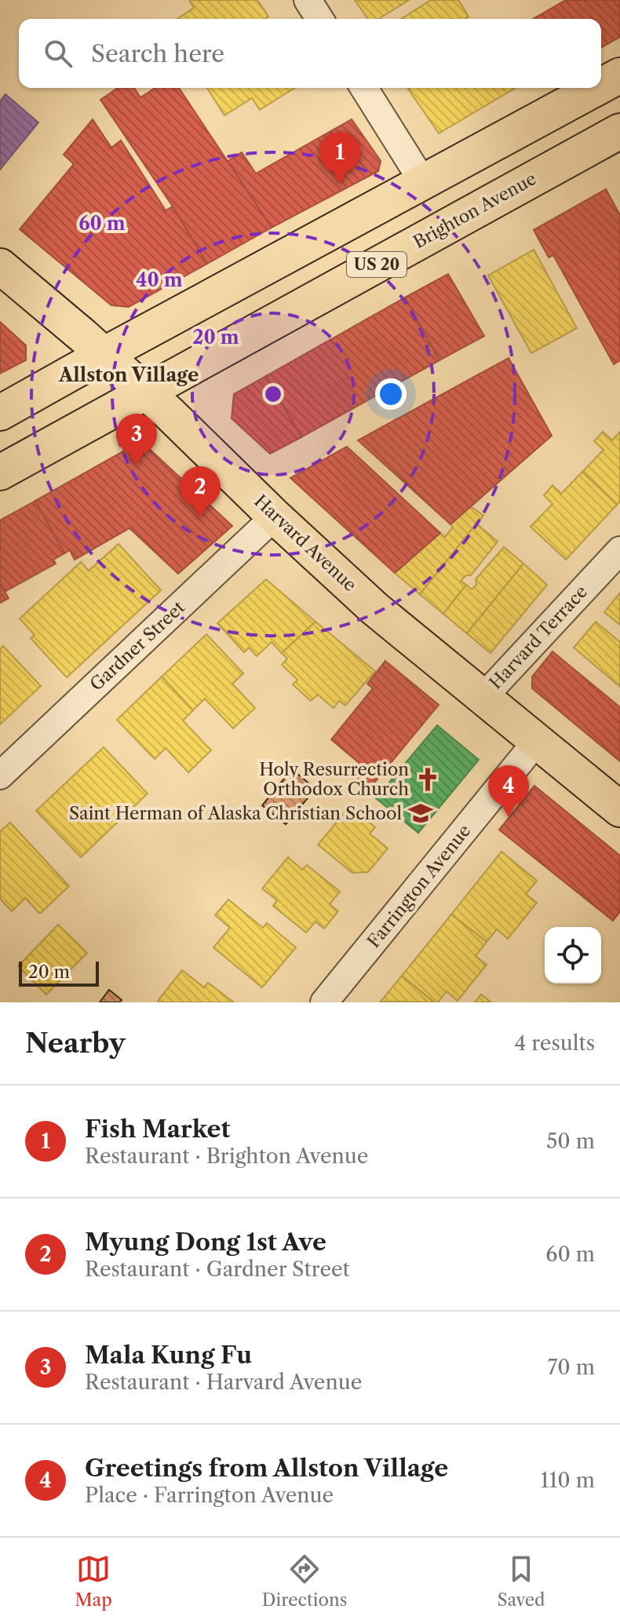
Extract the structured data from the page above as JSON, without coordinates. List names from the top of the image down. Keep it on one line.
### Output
{"streets":{"main road":["Brighton Avenue","US 20","Harvard Avenue"],"street":["Harvard Terrace","Gardner Street","Farrington Avenue"]},"crossings":[["Brighton Avenue","Harvard Avenue"],["US 20","Harvard Avenue"],["Harvard Avenue","Harvard Terrace"],["Harvard Avenue","Gardner Street"],["Harvard Avenue","Farrington Avenue"]],"districts":["Allston Village"],"places":{"church":["Holy Resurrection Orthodox Church"],"school or university":["Saint Herman of Alaska Christian School"]},"scale_bar":"20 m","page":{"search":"Search here","pins":["1","3","2","4"],"scale":"20 m","heading":["Nearby","4 results"],"list":[{"mark":"1","name":"Fish Market","note":"Restaurant · Brighton Avenue","value":"50 m"},{"mark":"2","name":"Myung Dong 1st Ave","note":"Restaurant · Gardner Street","value":"60 m"},{"mark":"3","name":"Mala Kung Fu","note":"Restaurant · Harvard Avenue","value":"70 m"},{"mark":"4","name":"Greetings from Allston Village","note":"Place · Farrington Avenue","value":"110 m"}],"nav":["Map","Directions","Saved"]},"rings":["60 m","40 m","20 m"]}
